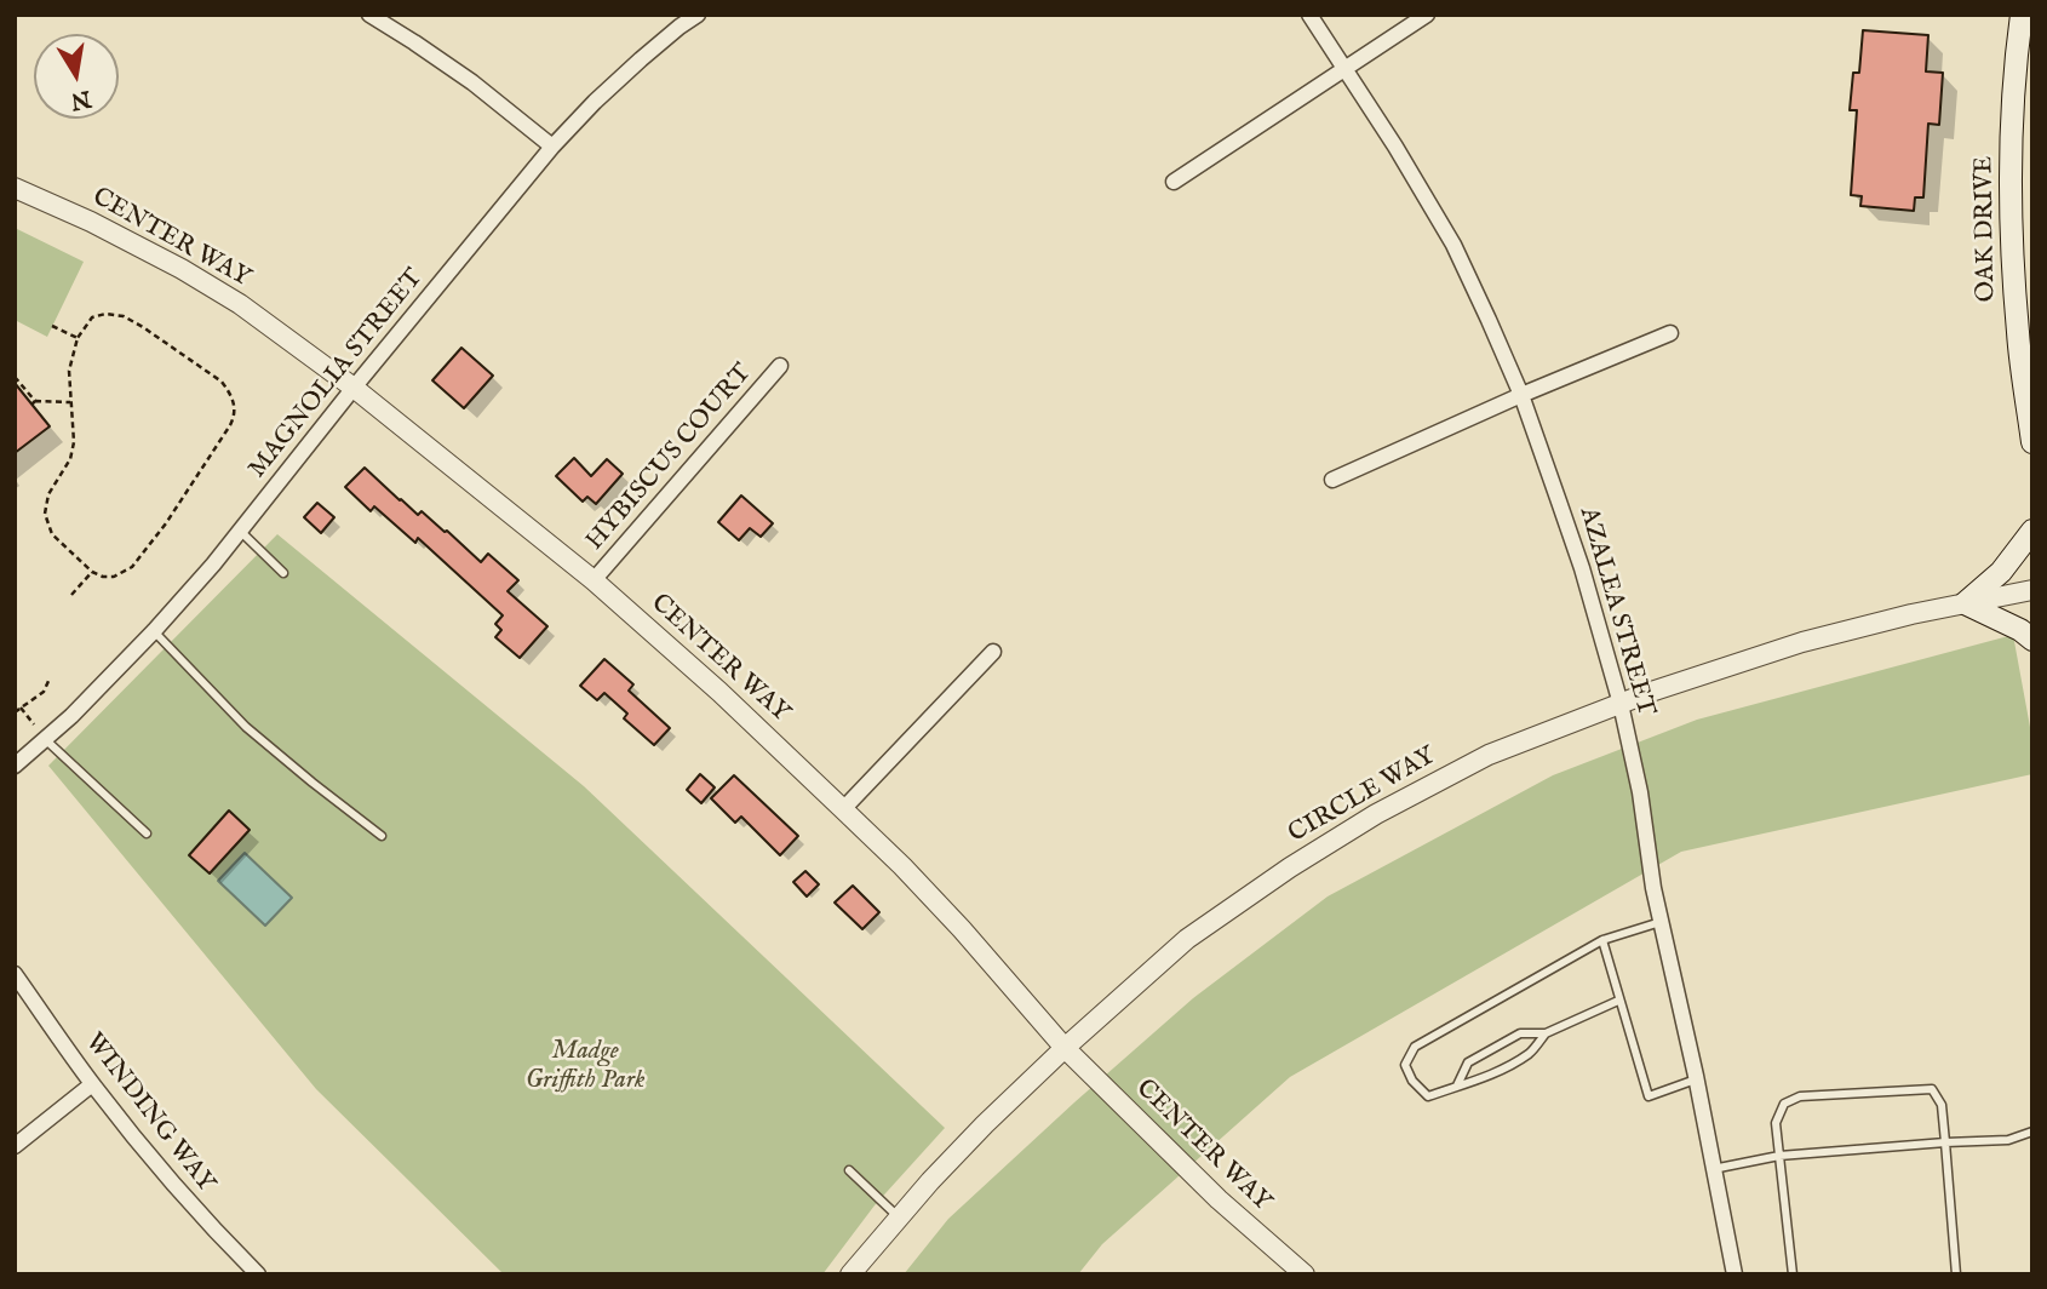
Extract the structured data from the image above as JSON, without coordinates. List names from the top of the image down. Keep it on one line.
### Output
{"streets":{"main road":["OAK DRIVE"],"street":["CENTER WAY","MAGNOLIA STREET","HYBISCUS COURT","AZALEA STREET","CIRCLE WAY","WINDING WAY"]},"crossings":[["CENTER WAY","MAGNOLIA STREET"],["CENTER WAY","HYBISCUS COURT"],["CENTER WAY","CIRCLE WAY"],["AZALEA STREET","CIRCLE WAY"]],"parks":["Madge Griffith Park"],"north":"bottom"}
